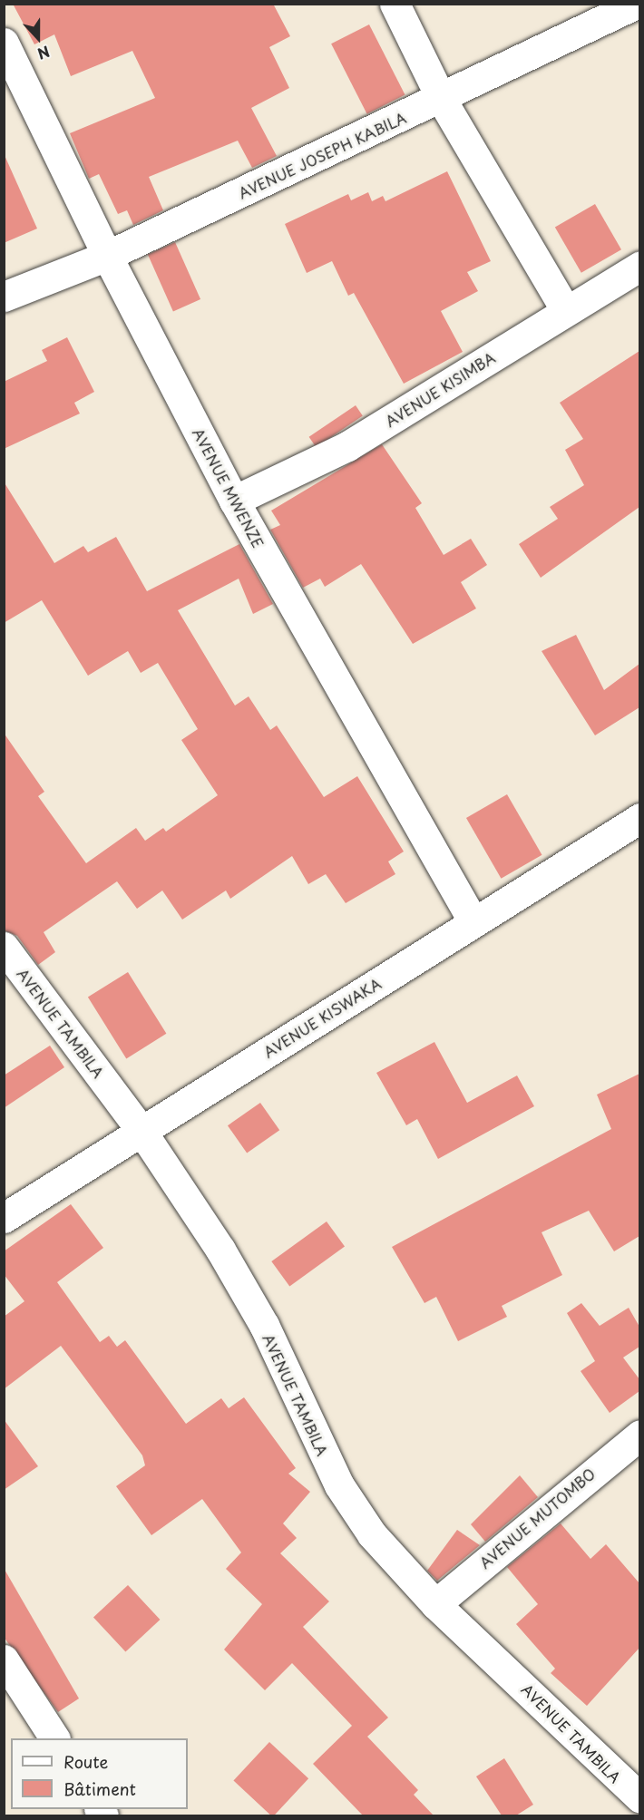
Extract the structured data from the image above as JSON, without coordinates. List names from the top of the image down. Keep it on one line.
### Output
{"streets":{"street":["AVENUE JOSEPH KABILA","AVENUE KISIMBA","AVENUE MWENZE","AVENUE KISWAKA","AVENUE TAMBILA","AVENUE MUTOMBO"]},"crossings":[["AVENUE JOSEPH KABILA","AVENUE MWENZE"],["AVENUE KISIMBA","AVENUE MWENZE"],["AVENUE MWENZE","AVENUE KISWAKA"],["AVENUE KISWAKA","AVENUE TAMBILA"],["AVENUE TAMBILA","AVENUE MUTOMBO"]],"legend":["Route","Bâtiment"],"north":"bottom"}
